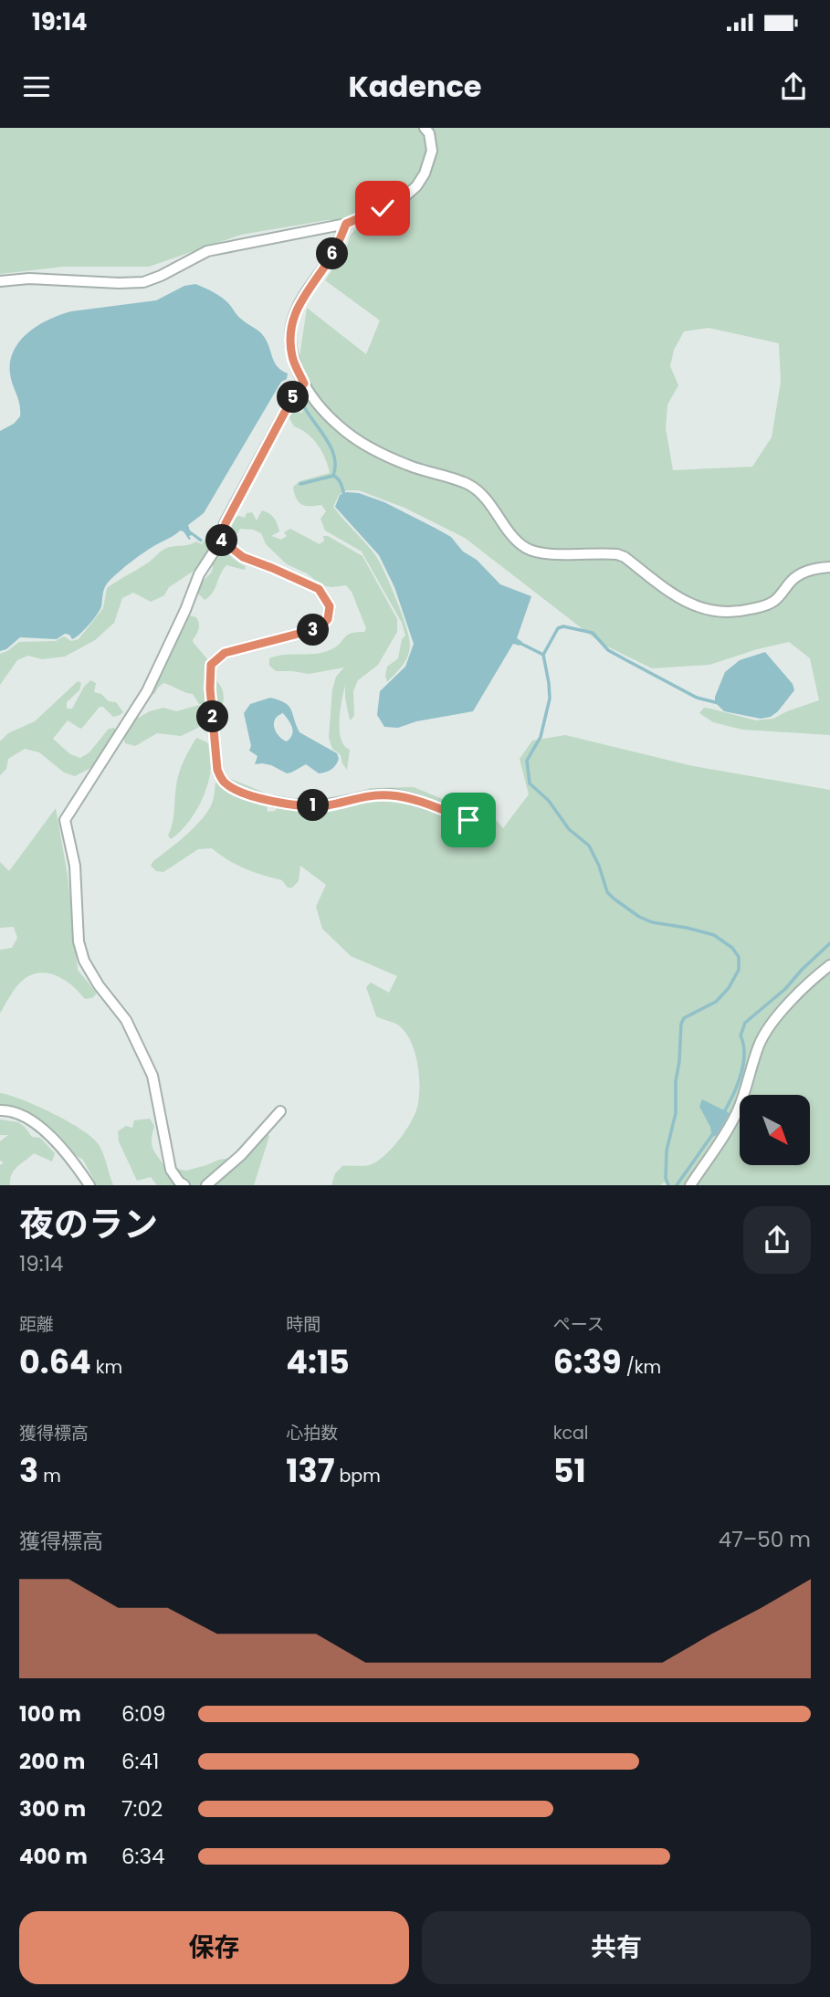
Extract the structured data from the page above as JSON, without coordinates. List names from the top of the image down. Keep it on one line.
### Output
{"north":"bottom right","page":{"status":"19:14","header":"Kadence","pins":["6","5","4","3","2","1"],"heading":["夜のラン","19:14"],"stats":[["距離","0.64 km"],["時間","4:15"],["ペース","6:39 /km"],["獲得標高","3 m"],["心拍数","137 bpm"],["kcal","51"]],"chart":["獲得標高","47–50 m"],"list":[{"name":"100 m","note":"6:09"},{"name":"200 m","note":"6:41"},{"name":"300 m","note":"7:02"},{"name":"400 m","note":"6:34"}],"buttons":["保存","共有"]}}
